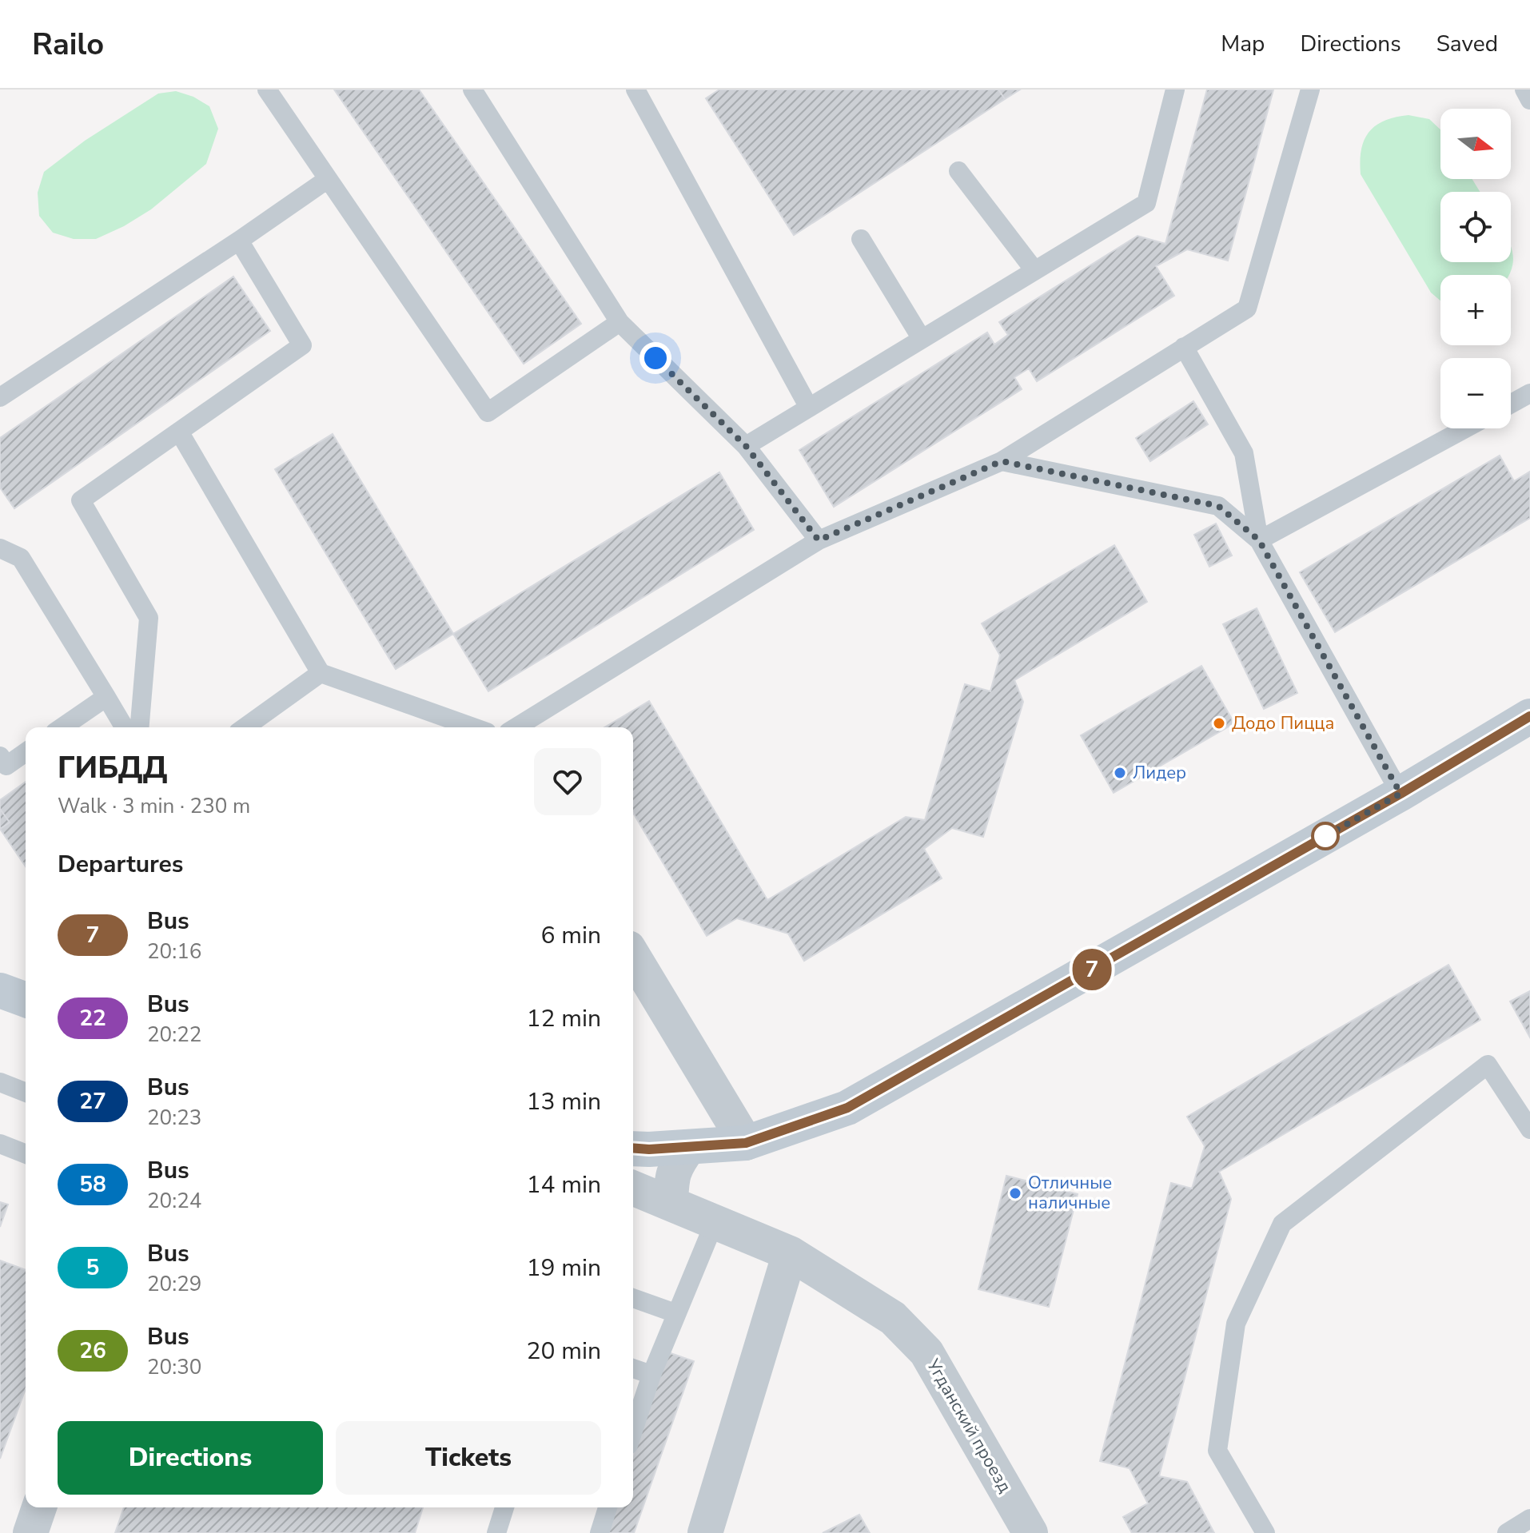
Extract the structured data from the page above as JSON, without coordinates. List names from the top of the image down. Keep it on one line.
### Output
{"streets":{"street":["Угданский проезд"]},"places":["Додо Пицца","Лидер","Отличные наличные"],"lines":["bus line 7"],"north":"right","page":{"header":"Railo","nav":["Map","Directions","Saved"],"on_map":"7","map_buttons":["+","−"],"heading":[["ГИБДД","Walk · 3 min · 230 m"],"Departures"],"list":[{"mark":"7","name":"Bus","note":"20:16","value":"6 min"},{"mark":"22","name":"Bus","note":"20:22","value":"12 min"},{"mark":"27","name":"Bus","note":"20:23","value":"13 min"},{"mark":"58","name":"Bus","note":"20:24","value":"14 min"},{"mark":"5","name":"Bus","note":"20:29","value":"19 min"},{"mark":"26","name":"Bus","note":"20:30","value":"20 min"}],"buttons":["Directions","Tickets"]}}
